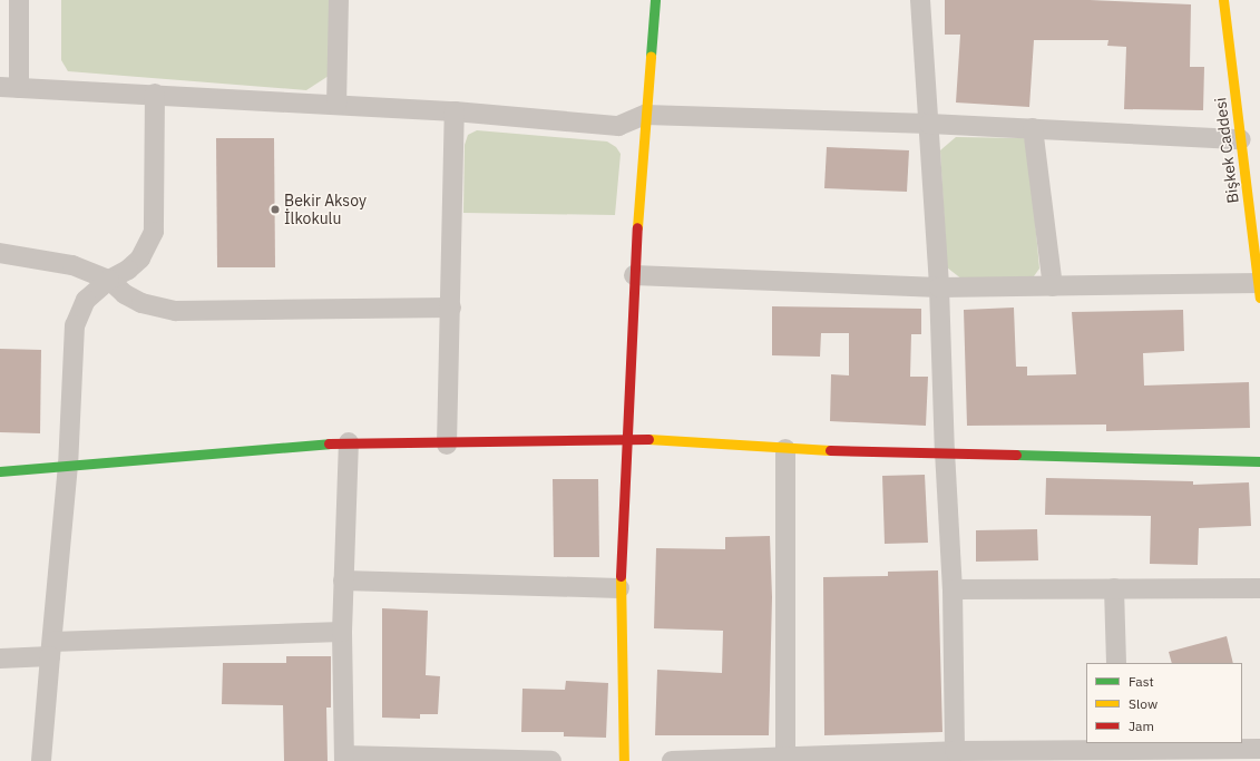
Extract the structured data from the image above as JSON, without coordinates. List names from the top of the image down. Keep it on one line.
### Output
{"streets":{"street":["Bişkek Caddesi"]},"places":["Bekir Aksoy İlkokulu"],"legend":["Fast","Slow","Jam"]}
